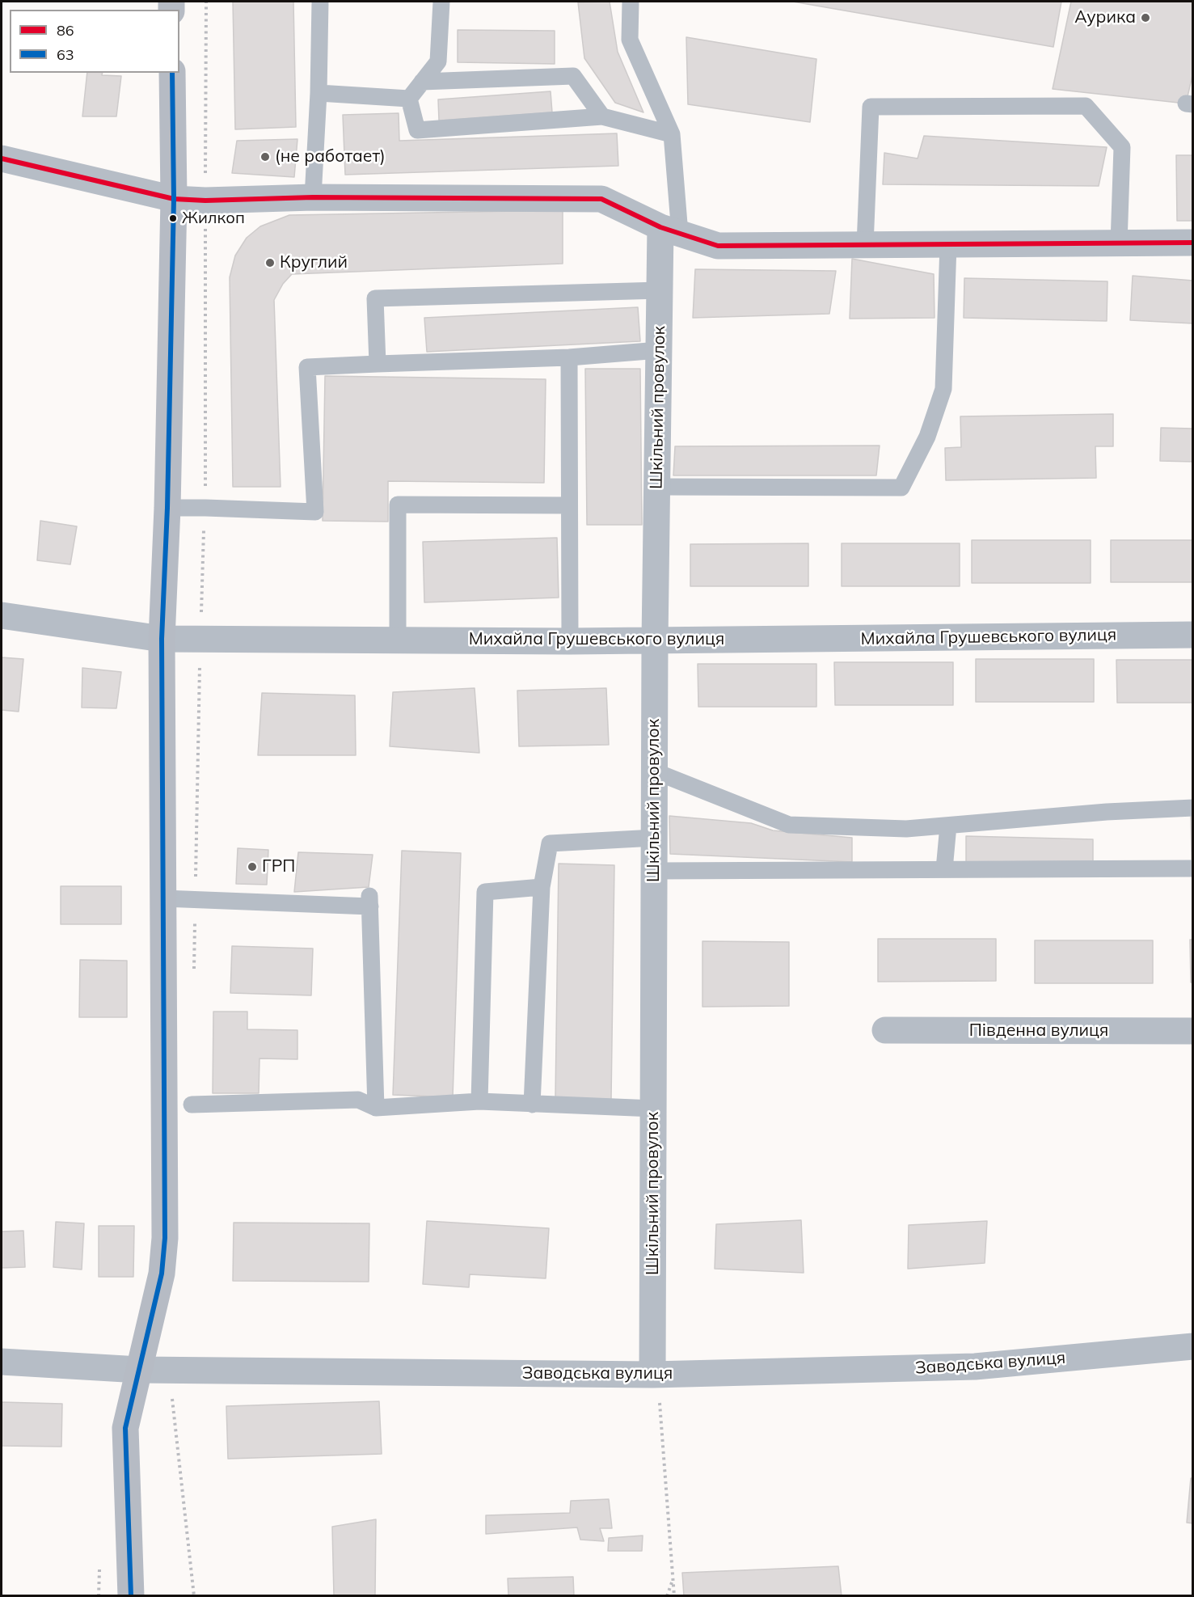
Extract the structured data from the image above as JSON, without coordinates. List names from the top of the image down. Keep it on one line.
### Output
{"streets":{"street":["Шкільний провулок","Михайла Грушевського вулиця","Південна вулиця","Заводська вулиця"]},"crossings":[["Шкільний провулок","Михайла Грушевського вулиця"],["Шкільний провулок","Заводська вулиця"]],"places":["Аурика","(не работает)","Жилкоп","Круглий","ГРП"],"lines":["transit line 63","transit line 86"],"legend":["86","63"]}
